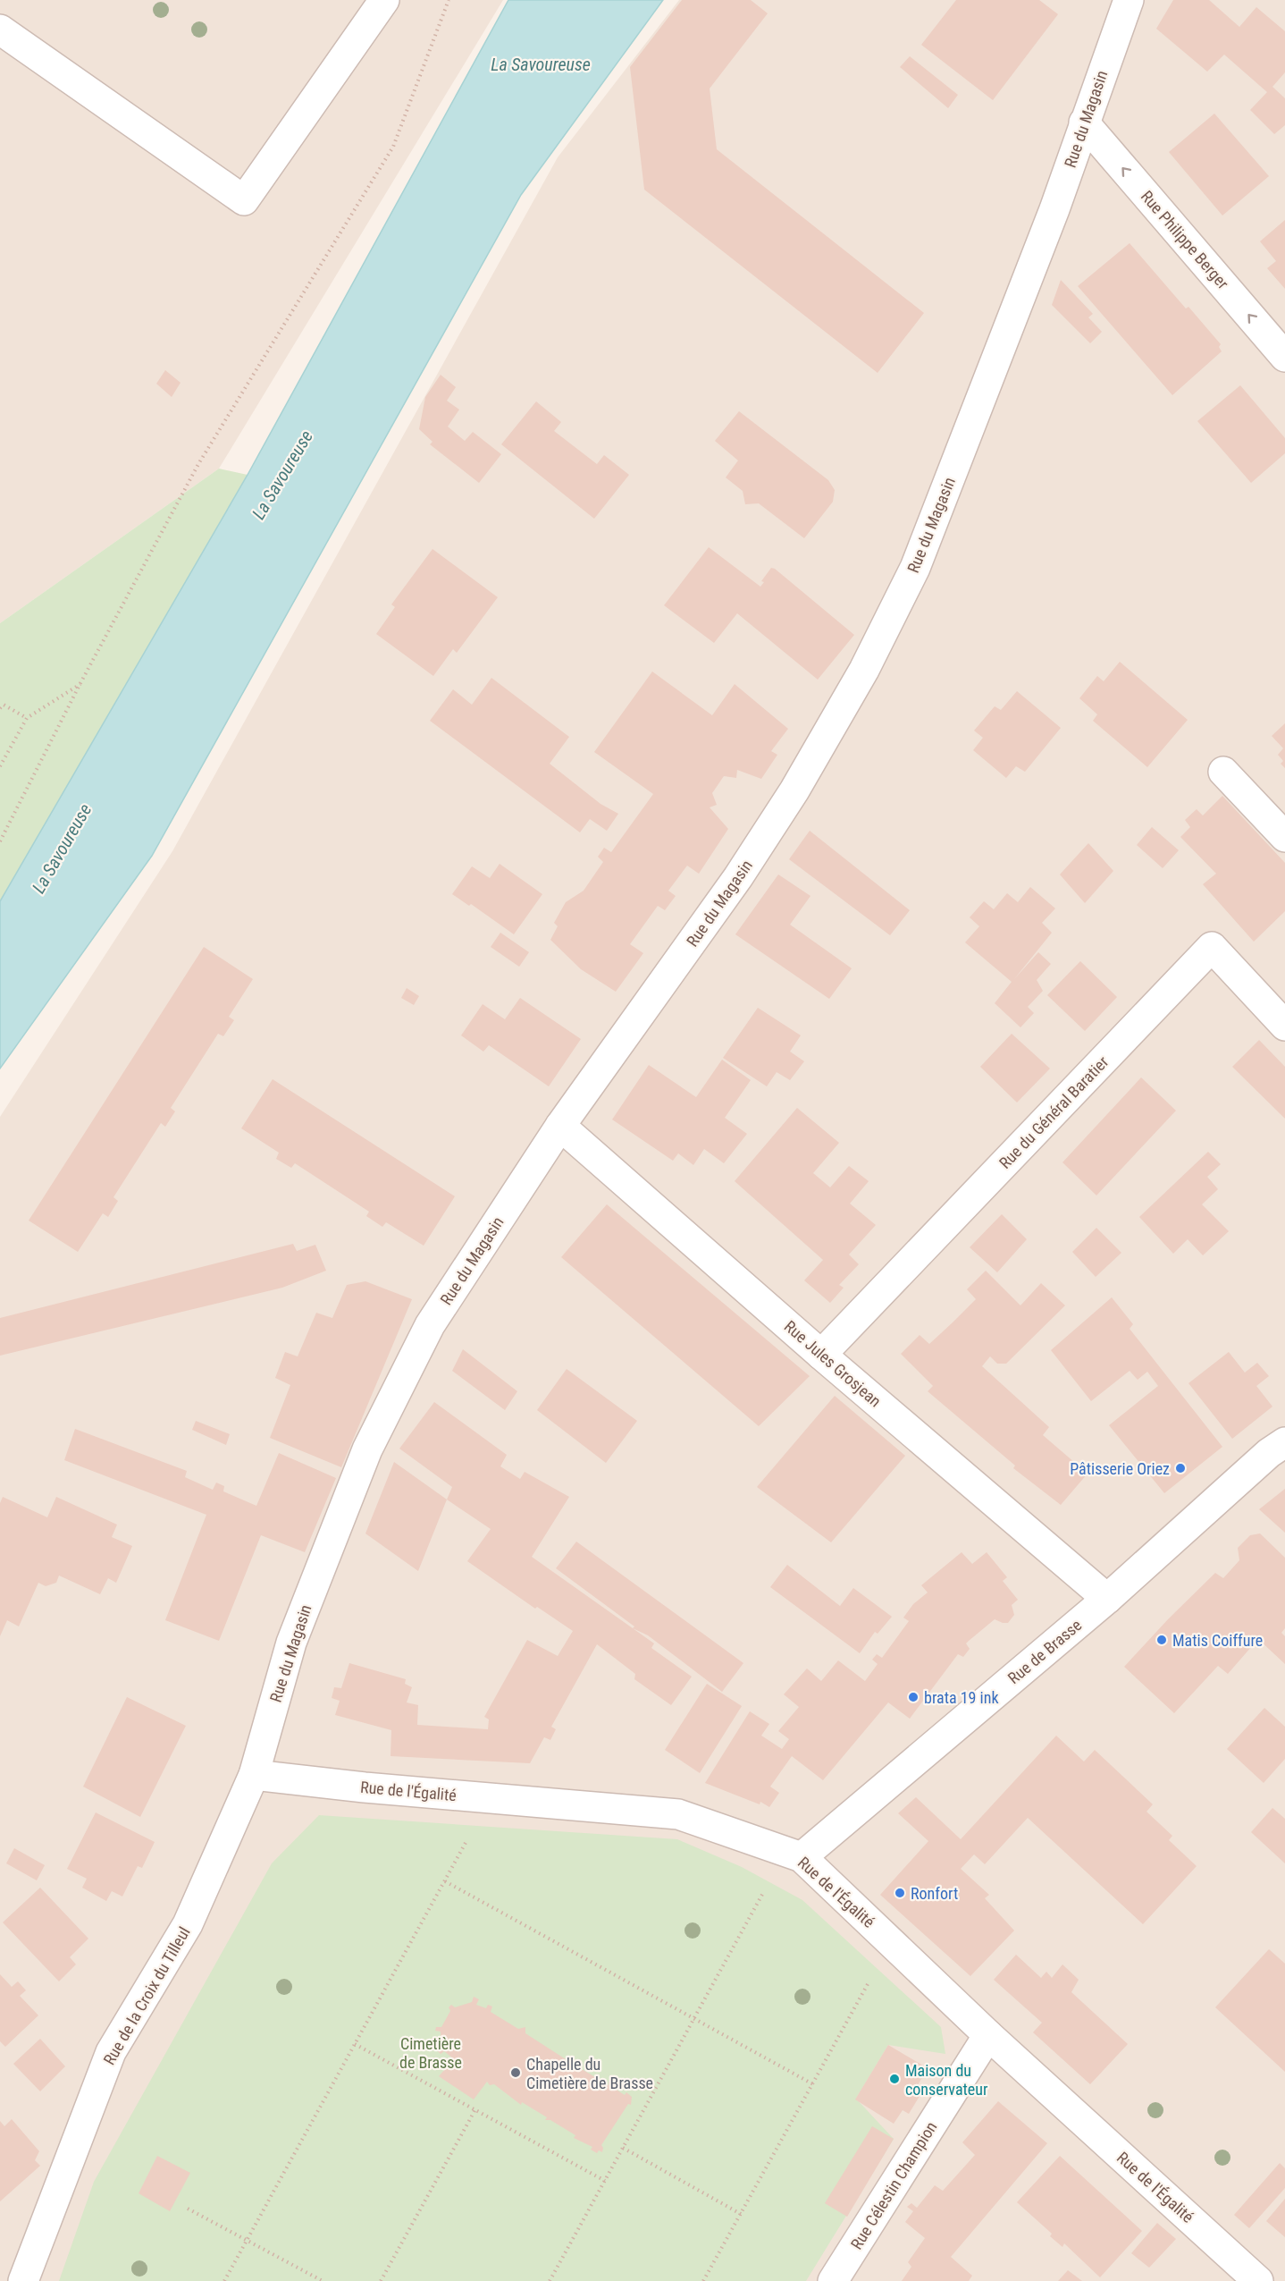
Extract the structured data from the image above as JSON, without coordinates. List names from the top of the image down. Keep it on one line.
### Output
{"streets":{"street":["Rue du Magasin","Rue Philippe Berger","Rue du Général Baratier","Rue Jules Grosjean","Rue de Brasse","Rue de l'Égalité","Rue de la Croix du Tilleul","Rue Célestin Champion"]},"crossings":[["Rue du Magasin","Rue Philippe Berger"],["Rue du Magasin","Rue Jules Grosjean"],["Rue du Magasin","Rue de l'Égalité"],["Rue du Magasin","Rue de la Croix du Tilleul"],["Rue du Général Baratier","Rue Jules Grosjean"],["Rue Jules Grosjean","Rue de Brasse"],["Rue de Brasse","Rue de l'Égalité"],["Rue de l'Égalité","Rue de la Croix du Tilleul"],["Rue de l'Égalité","Rue Célestin Champion"]],"one_way":["Rue Philippe Berger"],"water":["La Savoureuse"],"parks":["Cimetière de Brasse"],"places":["Pâtisserie Oriez","Matis Coiffure","brata 19 ink","Ronfort","Chapelle du Cimetière de Brasse","Maison du conservateur"]}
